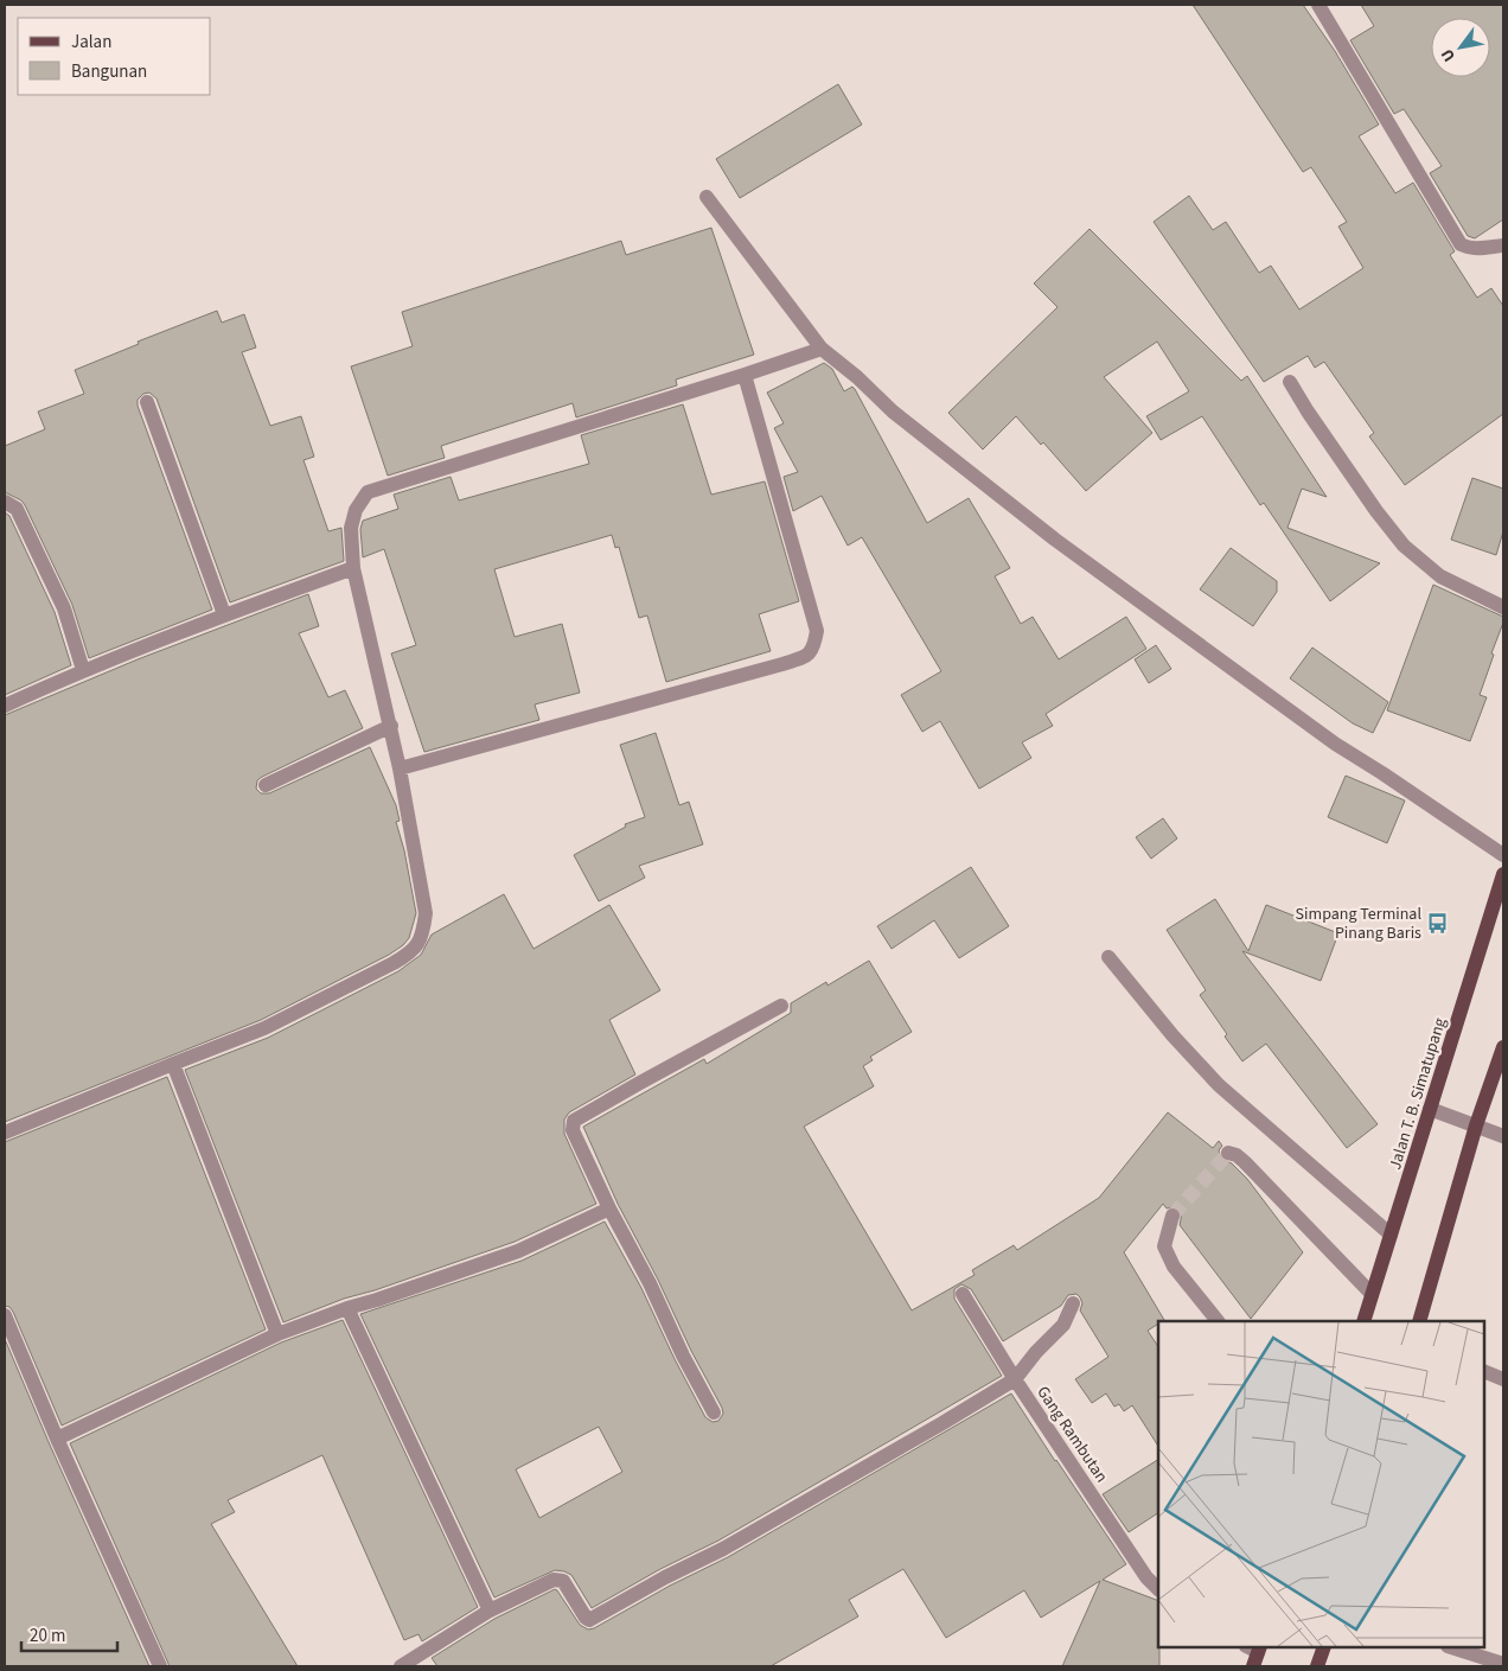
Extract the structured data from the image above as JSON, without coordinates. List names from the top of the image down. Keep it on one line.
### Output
{"streets":{"main road":["Jalan T. B. Simatupang"],"street":["Gang Rambutan"]},"places":{"bus stop":["Simpang Terminal Pinang Baris"]},"legend":["Jalan","Bangunan"],"scale_bar":"20 m","north":"bottom left"}
